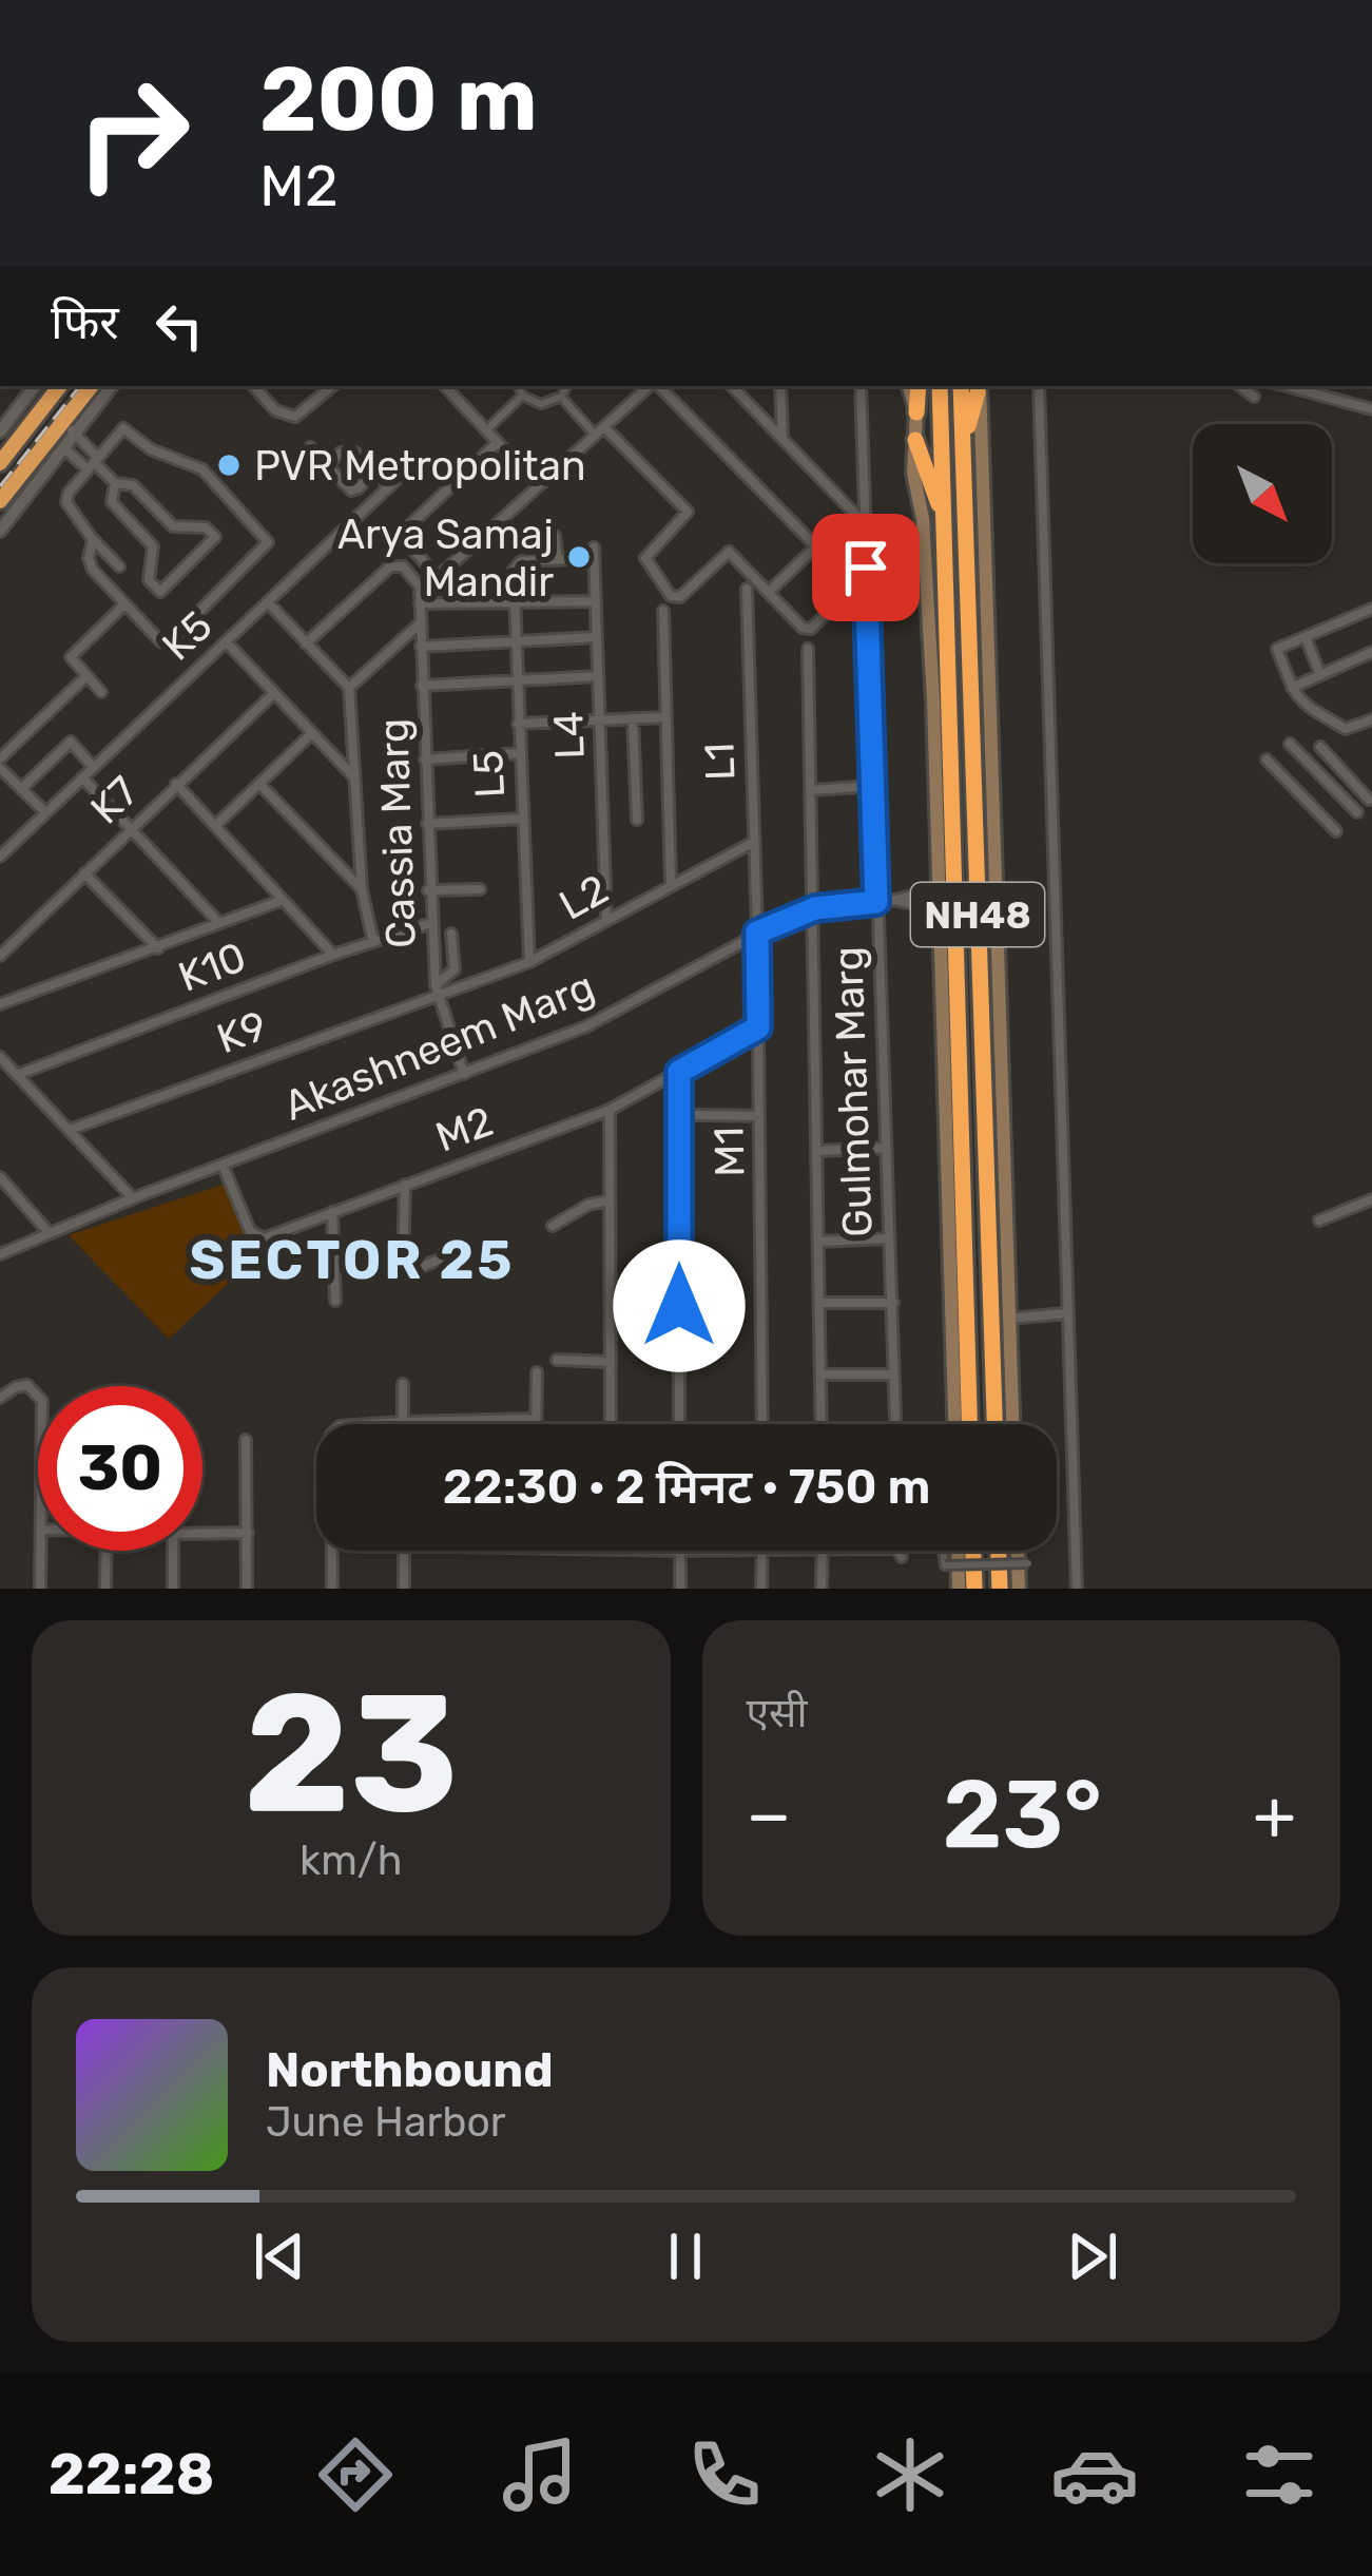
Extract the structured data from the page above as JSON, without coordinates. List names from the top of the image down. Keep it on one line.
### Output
{"streets":{"highway":["NH48"],"street":["K5","L4","L1","L5","K7","Cassia Marg","L2","K10","K9","Akashneem Marg","Gulmohar Marg","M2","M1"]},"crossings":[["L4","L5"],["L4","L2"],["L1","L2"],["L1","Akashneem Marg"],["L1","M1"],["L5","L2"],["Cassia Marg","L2"],["Cassia Marg","K10"],["Cassia Marg","K9"],["Cassia Marg","Akashneem Marg"],["L2","K9"],["Akashneem Marg","Gulmohar Marg"],["Akashneem Marg","M2"],["Akashneem Marg","M1"],["M2","M1"]],"districts":["SECTOR 25"],"places":["PVR Metropolitan","Arya Samaj Mandir"],"north":"bottom right","page":{"turn":["200 m","M2"],"then":"फिर","limit":"30","trip":"22:30 · 2 मिनट · 750 m","tile":[["23","km/h"],"एसी"],"heat":["−","23°","+"],"song":["Northbound","June Harbor"],"tabs":"22:28"}}
